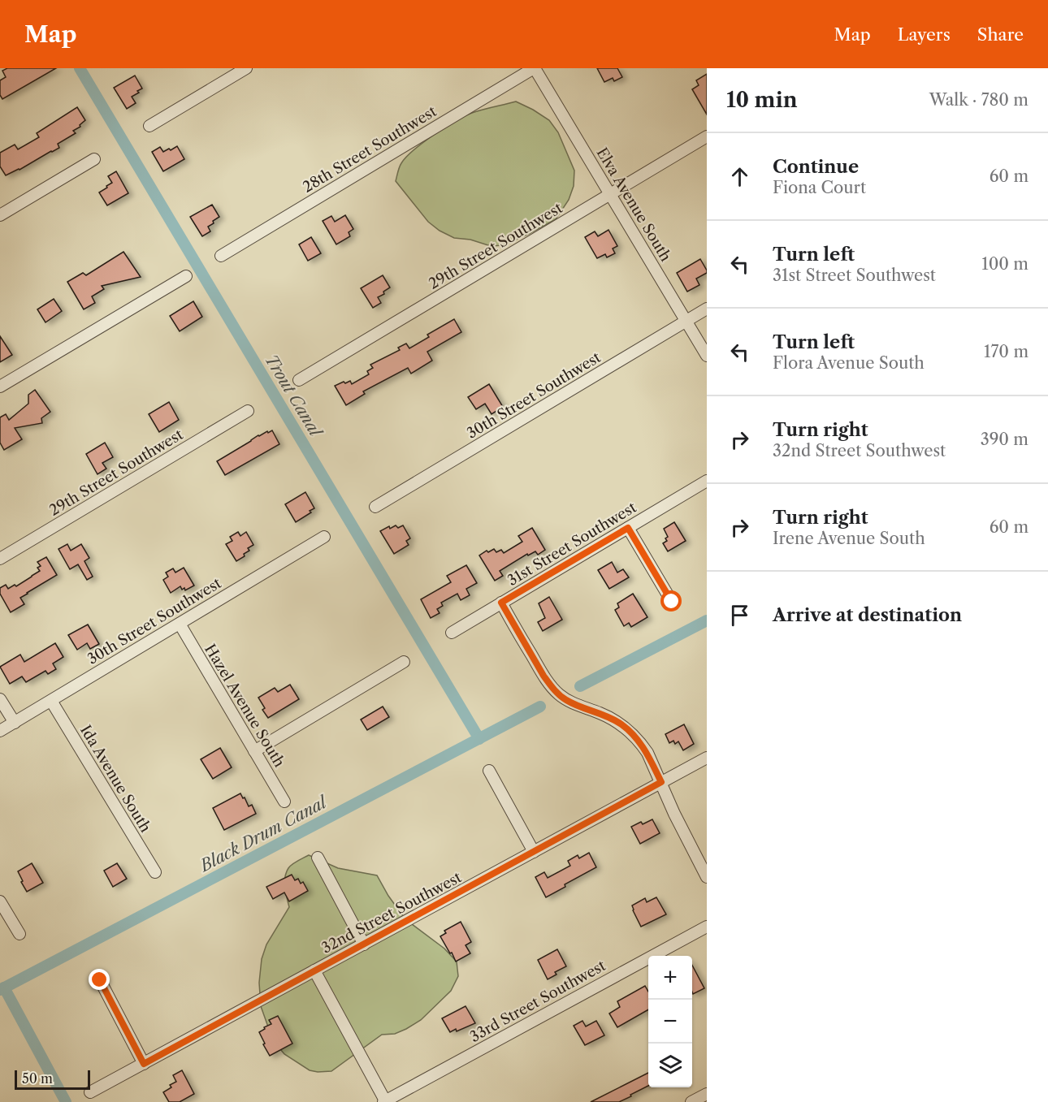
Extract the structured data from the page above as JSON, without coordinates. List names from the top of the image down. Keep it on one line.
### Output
{"streets":{"street":["28th Street Southwest","Elva Avenue South","29th Street Southwest","30th Street Southwest","31st Street Southwest","Hazel Avenue South","Ida Avenue South","32nd Street Southwest","33rd Street Southwest"]},"crossings":[["28th Street Southwest","Elva Avenue South"],["Elva Avenue South","29th Street Southwest"],["Elva Avenue South","30th Street Southwest"],["30th Street Southwest","Hazel Avenue South"],["30th Street Southwest","Ida Avenue South"]],"water":["Trout Canal","Black Drum Canal"],"scale_bar":"50 m","page":{"header":"Map","nav":["Map","Layers","Share"],"heading":["10 min","Walk · 780 m"],"list":[["Continue","Fiona Court","60 m"],["Turn left","31st Street Southwest","100 m"],["Turn left","Flora Avenue South","170 m"],["Turn right","32nd Street Southwest","390 m"],["Turn right","Irene Avenue South","60 m"],"Arrive at destination"],"map_buttons":["+","−"],"scale":"50 m"}}
